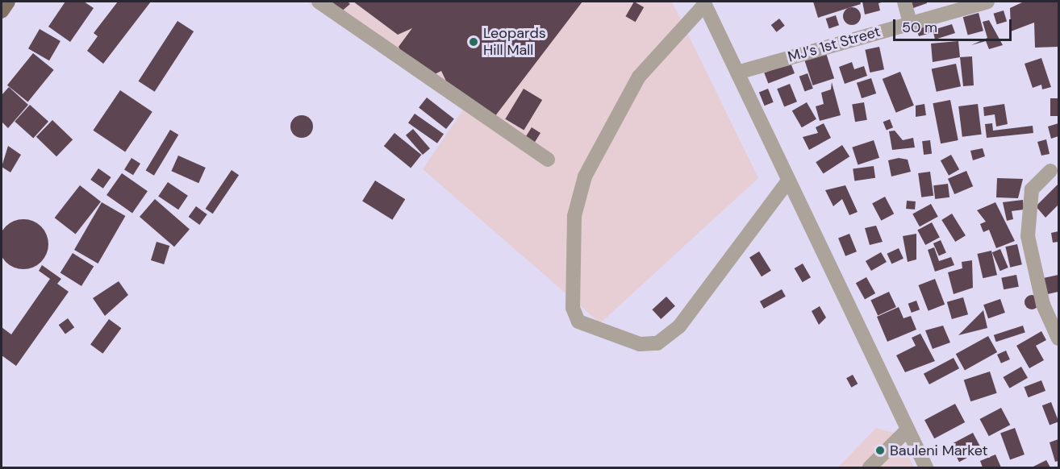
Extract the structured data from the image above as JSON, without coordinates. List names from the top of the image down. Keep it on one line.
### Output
{"streets":{"street":["MJ’s 1st Street"]},"places":["Leopards Hill Mall","Bauleni Market"],"scale_bar":"50 m"}
